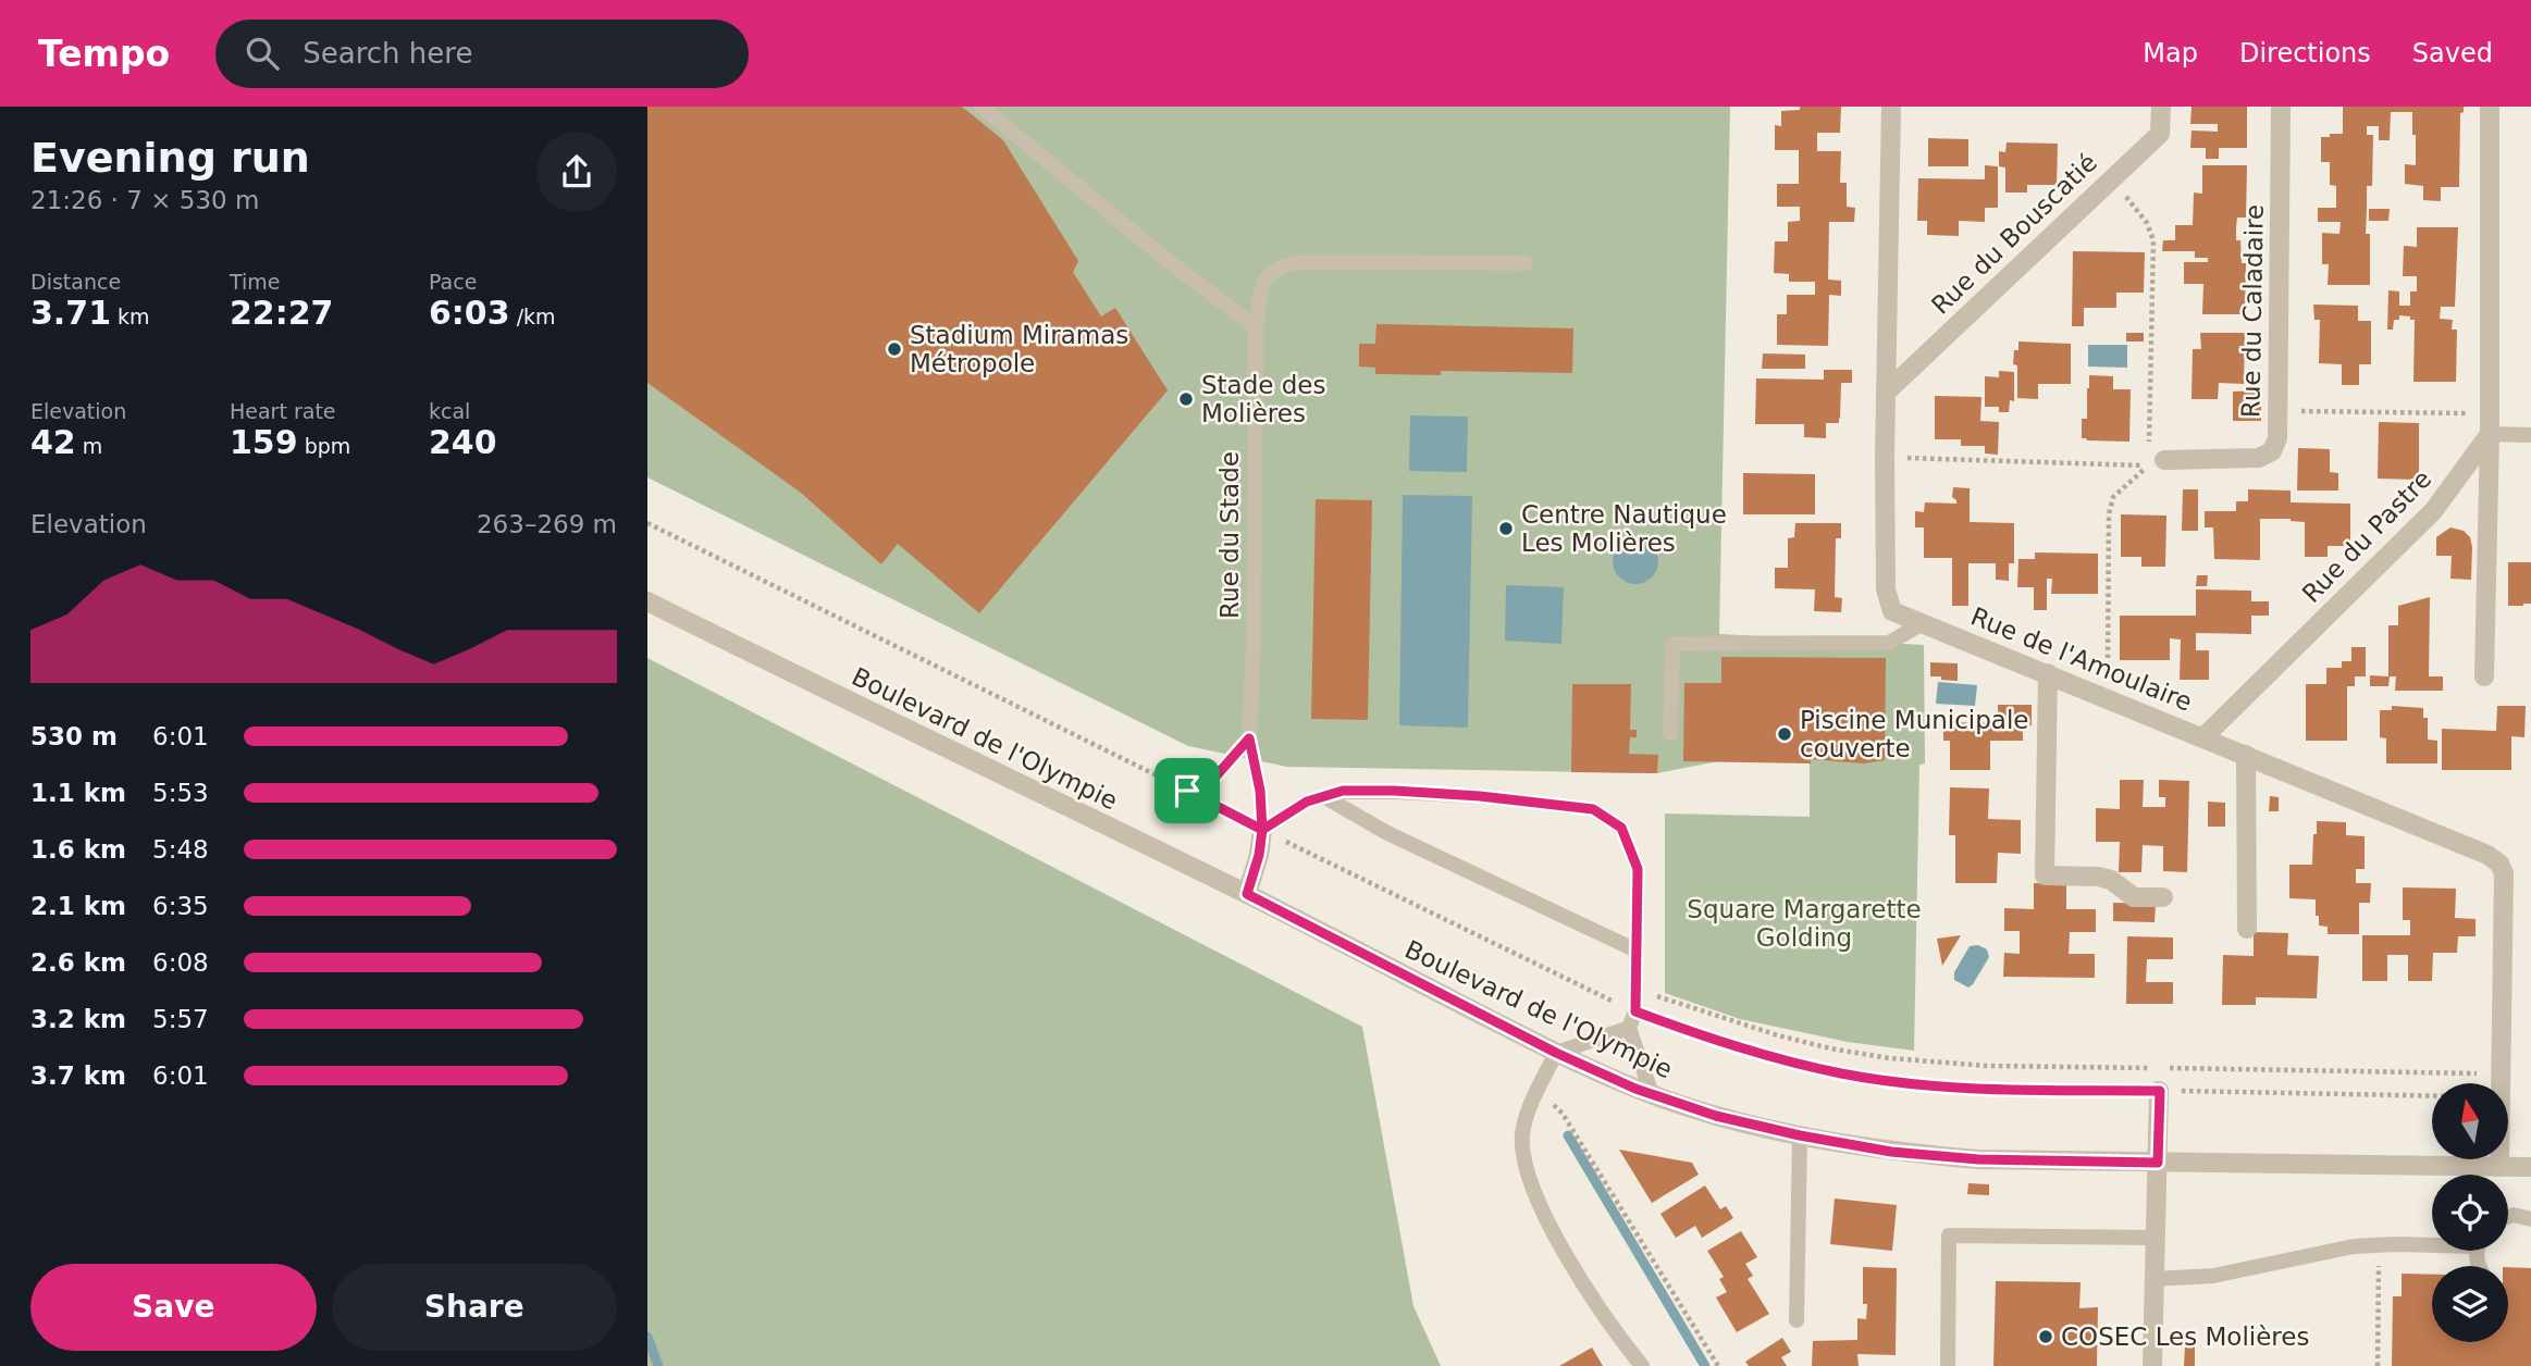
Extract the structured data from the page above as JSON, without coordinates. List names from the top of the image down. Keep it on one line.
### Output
{"streets":{"street":["Rue du Bouscatié","Rue du Caladaire","Rue du Pastre","Rue de l'Amoulaire","Boulevard de l'Olympie"],"lane":["Rue du Stade"]},"crossings":[["Rue du Bouscatié","Rue de l'Amoulaire"],["Rue du Pastre","Rue de l'Amoulaire"],["Rue de l'Amoulaire","Boulevard de l'Olympie"]],"parks":["Square Margarette Golding"],"places":["Stadium Miramas Métropole","Stade des Molières","Centre Nautique Les Molières","Piscine Municipale couverte","COSEC Les Molières"],"north":"top","page":{"header":"Tempo","search":"Search here","nav":["Map","Directions","Saved"],"heading":["Evening run","21:26 · 7 × 530 m"],"stats":[["Distance","3.71 km"],["Time","22:27"],["Pace","6:03 /km"],["Elevation","42 m"],["Heart rate","159 bpm"],["kcal","240"]],"chart":["Elevation","263–269 m"],"list":[{"name":"530 m","note":"6:01"},{"name":"1.1 km","note":"5:53"},{"name":"1.6 km","note":"5:48"},{"name":"2.1 km","note":"6:35"},{"name":"2.6 km","note":"6:08"},{"name":"3.2 km","note":"5:57"},{"name":"3.7 km","note":"6:01"}],"buttons":["Save","Share"]}}
